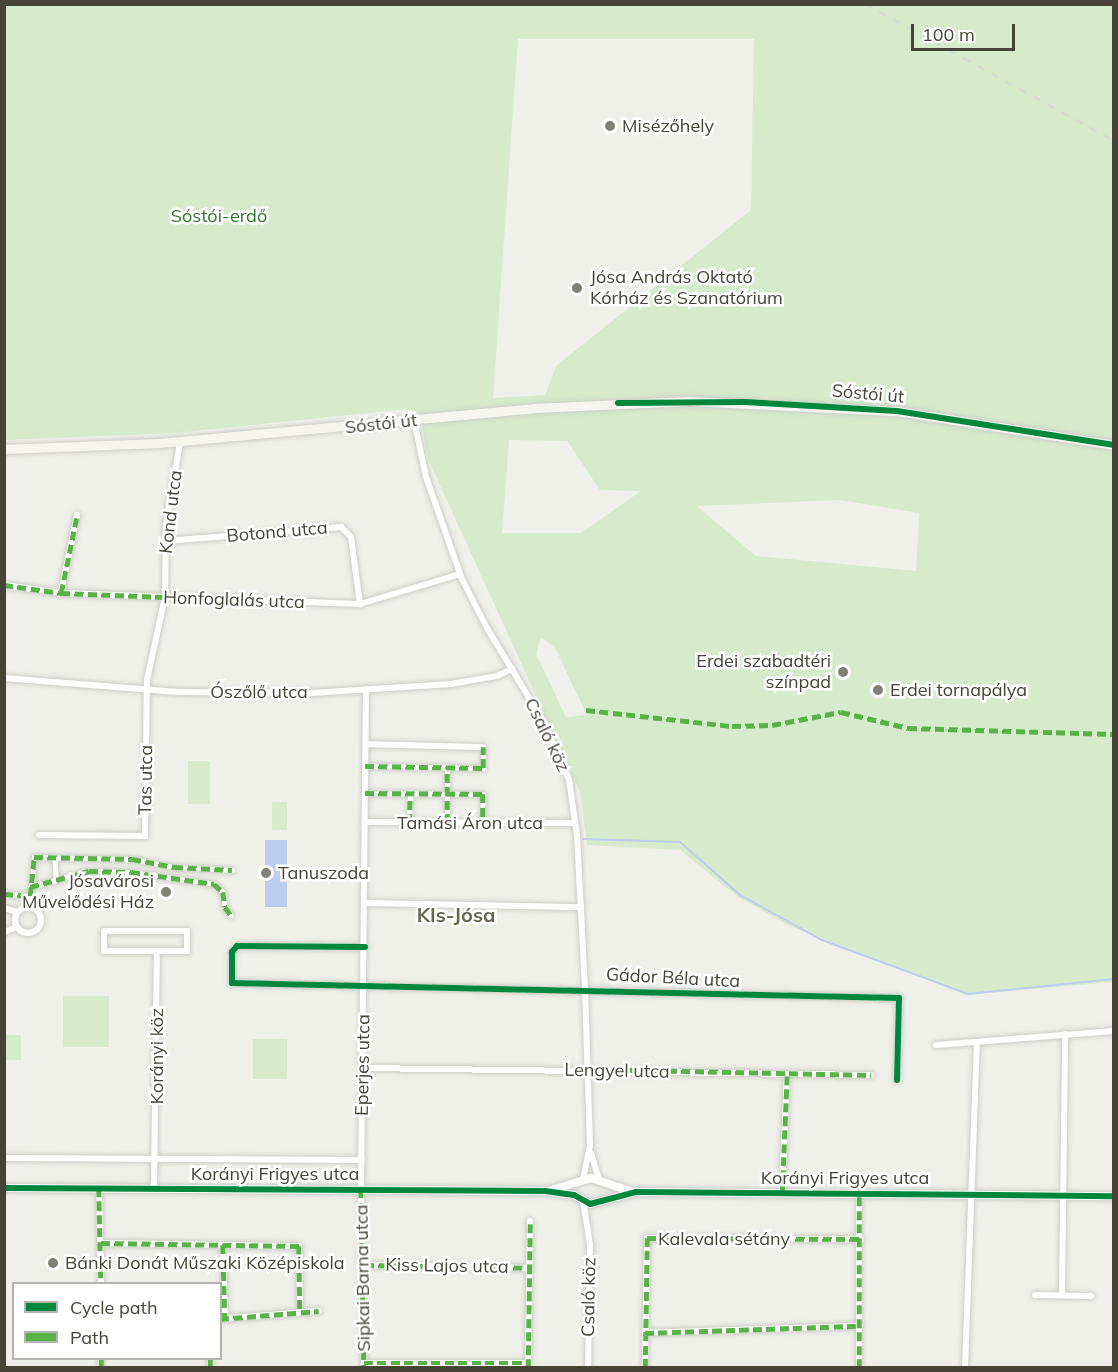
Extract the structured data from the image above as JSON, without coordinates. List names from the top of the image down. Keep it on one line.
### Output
{"streets":{"main road":["Sóstói út"],"street":["Kond utca","Botond utca","Honfoglalás utca","Ószőlő utca","Csaló köz","Tas utca","Tamási Áron utca","Gádor Béla utca","Korányi köz","Eperjes utca","Lengyel utca","Korányi Frigyes utca","Kalevala sétány","Kiss Lajos utca","Sipkai Barna utca"]},"crossings":[["Sóstói út","Kond utca"],["Sóstói út","Csaló köz"],["Kond utca","Botond utca"],["Kond utca","Honfoglalás utca"],["Kond utca","Ószőlő utca"],["Kond utca","Tas utca"],["Botond utca","Honfoglalás utca"],["Honfoglalás utca","Csaló köz"],["Ószőlő utca","Csaló köz"],["Ószőlő utca","Tas utca"],["Ószőlő utca","Eperjes utca"],["Csaló köz","Tamási Áron utca"],["Csaló köz","Gádor Béla utca"],["Csaló köz","Lengyel utca"],["Csaló köz","Korányi Frigyes utca"],["Tamási Áron utca","Eperjes utca"],["Gádor Béla utca","Eperjes utca"],["Korányi köz","Korányi Frigyes utca"],["Eperjes utca","Lengyel utca"],["Eperjes utca","Korányi Frigyes utca"],["Eperjes utca","Sipkai Barna utca"],["Korányi Frigyes utca","Sipkai Barna utca"],["Kiss Lajos utca","Sipkai Barna utca"]],"districts":["KIs-Jósa"],"parks":["Sóstói-erdő"],"places":["Misézőhely","Jósa András Oktató Kórház és Szanatórium","Erdei szabadtéri színpad","Erdei tornapálya","Tanuszoda","Jósavárosi Művelődési Ház","Bánki Donát Műszaki Középiskola"],"legend":["Cycle path","Path"],"scale_bar":"100 m"}
